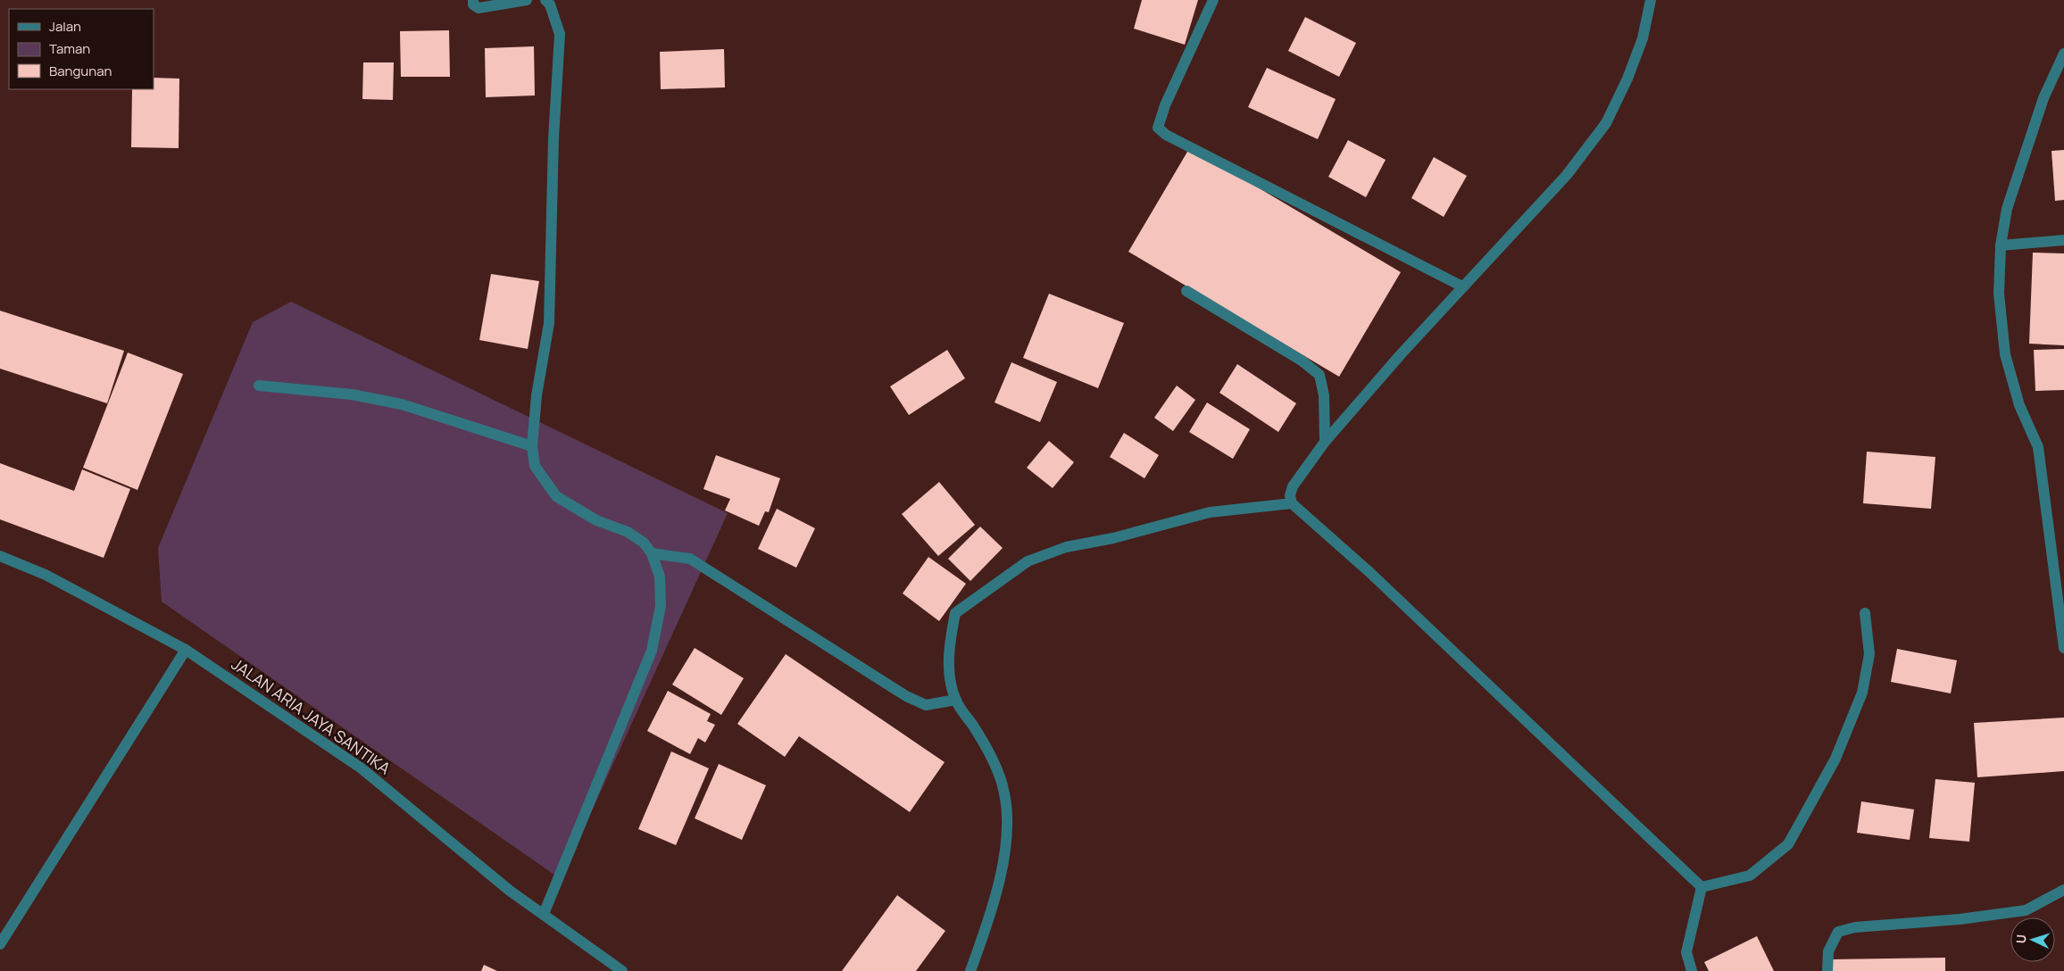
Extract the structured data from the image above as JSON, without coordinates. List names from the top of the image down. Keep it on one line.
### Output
{"streets":{"street":["JALAN ARIA JAYA SANTIKA"]},"legend":["Jalan","Taman","Bangunan"],"north":"left"}
